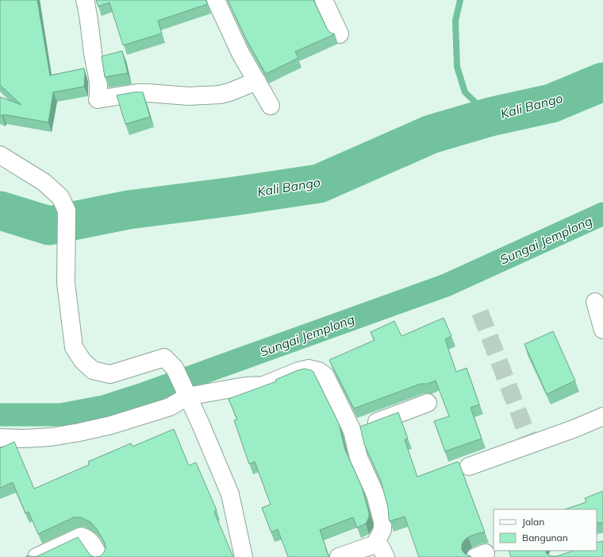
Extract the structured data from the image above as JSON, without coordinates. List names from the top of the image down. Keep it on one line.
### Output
{"water":["Kali Bango","Sungai Jemplong"],"legend":["Jalan","Bangunan"]}
